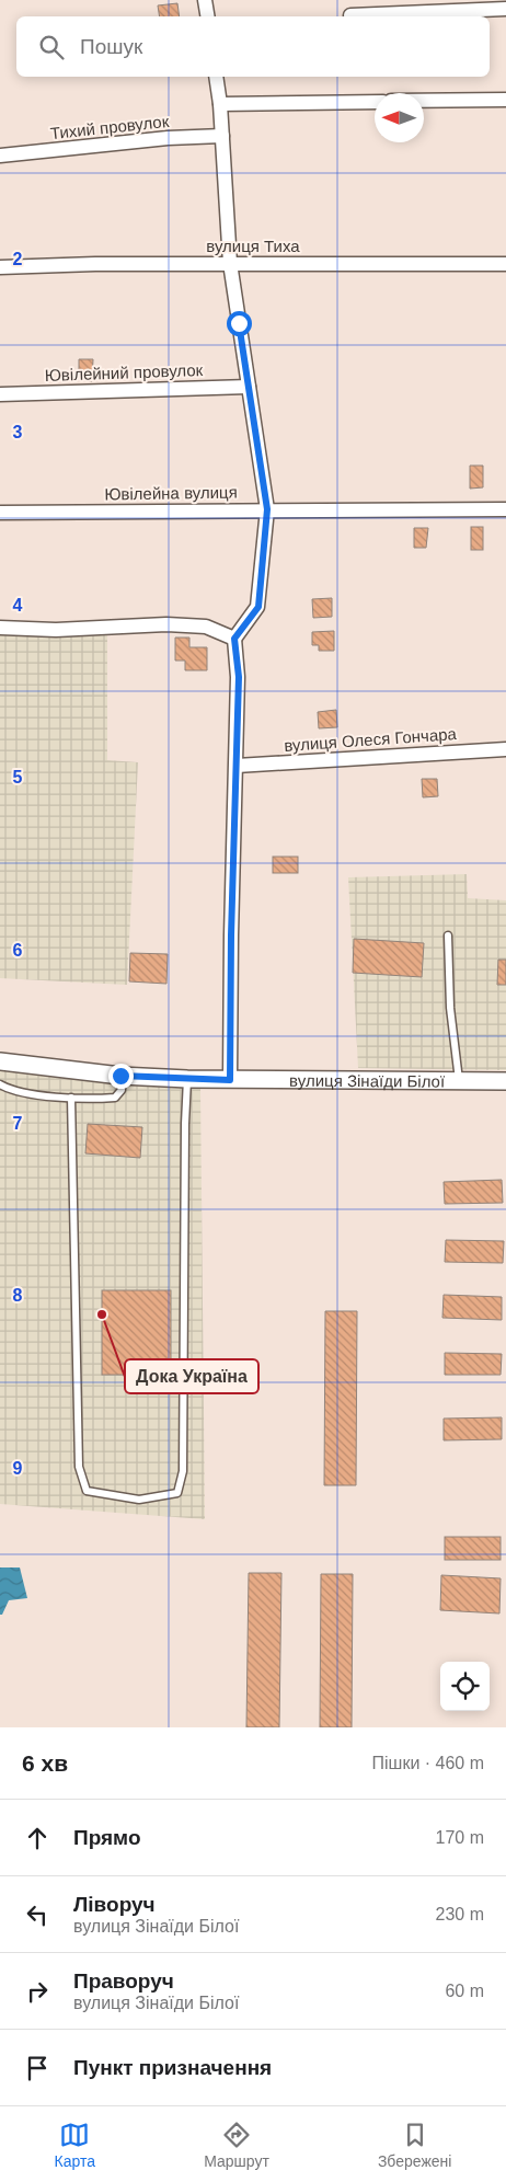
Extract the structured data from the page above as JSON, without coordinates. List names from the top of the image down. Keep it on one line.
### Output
{"streets":{"street":["Тихий провулок","вулиця Тиха","Ювілейний провулок","Ювілейна вулиця","вулиця Олеся Гончара","вулиця Зінаїди Білої"]},"places":["Дока Україна"],"north":"left","page":{"search":"Пошук","heading":["6 хв","Пішки · 460 m"],"list":[["Прямо","170 m"],["Ліворуч","вулиця Зінаїди Білої","230 m"],["Праворуч","вулиця Зінаїди Білої","60 m"],"Пункт призначення"],"nav":["Карта","Маршрут","Збережені"]},"grid":{"rows":["2","3","4","5","6","7","8","9"]}}
